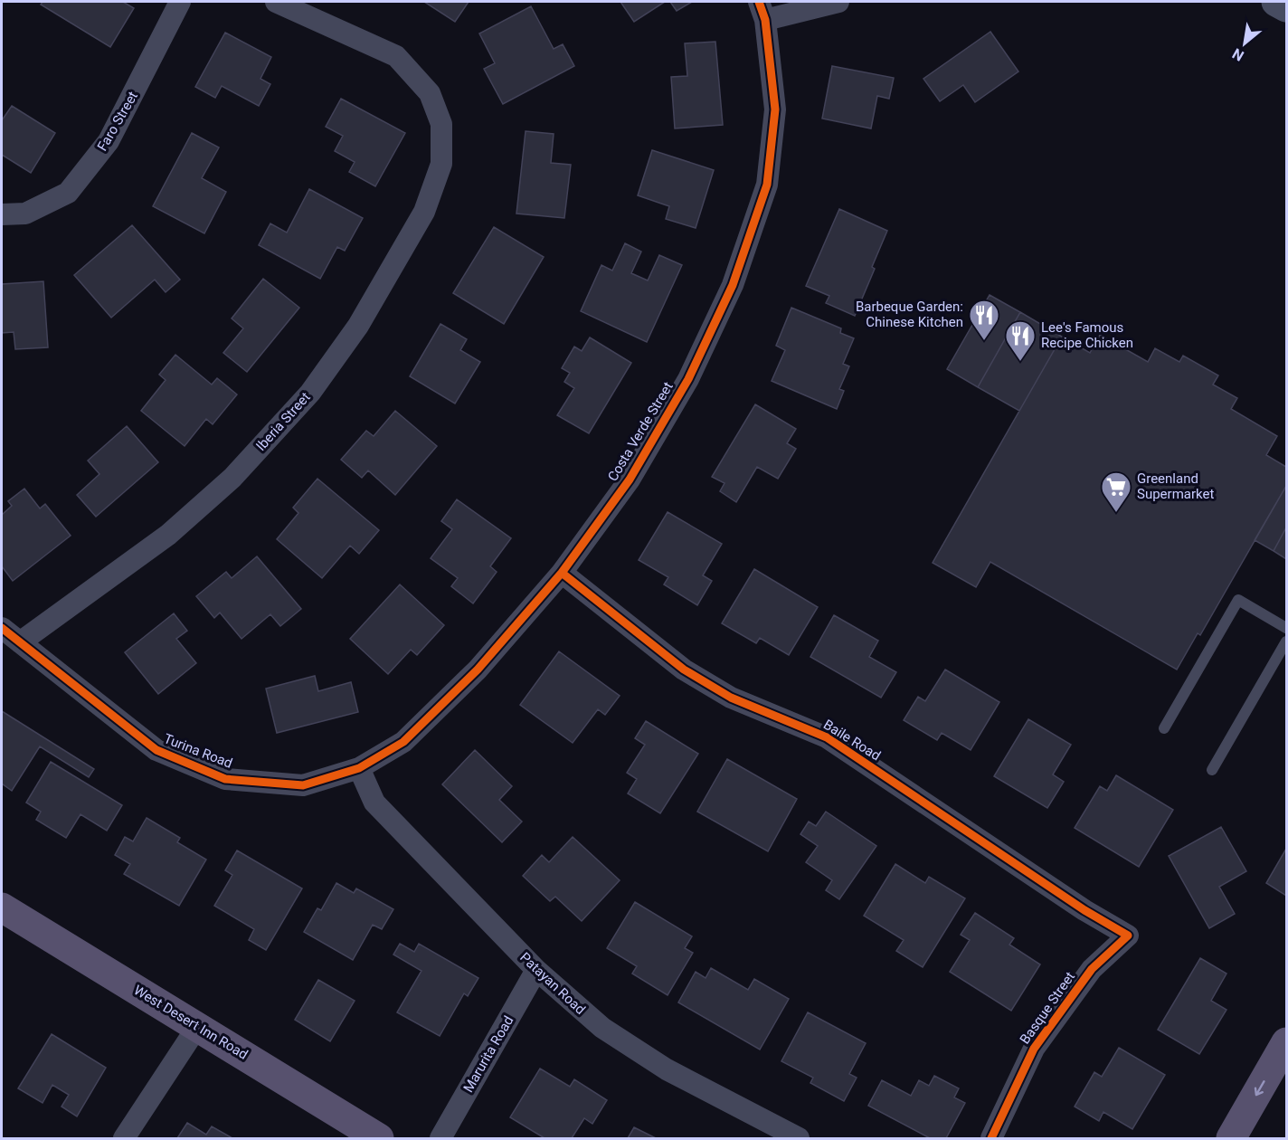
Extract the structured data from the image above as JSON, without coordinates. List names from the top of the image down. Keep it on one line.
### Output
{"streets":{"main road":["West Desert Inn Road"],"street":["Faro Street","Iberia Street","Costa Verde Street","Baile Road","Turina Road","Patayan Road","Basque Street","Marurita Road"]},"crossings":[["Iberia Street","Turina Road"],["Costa Verde Street","Baile Road"],["Costa Verde Street","Turina Road"],["Costa Verde Street","Patayan Road"],["Baile Road","Basque Street"],["Turina Road","Patayan Road"],["Patayan Road","Marurita Road"]],"places":{"restaurant":["Barbeque Garden: Chinese Kitchen","Lee's Famous Recipe Chicken"],"supermarket":["Greenland Supermarket"]},"north":"bottom left"}
